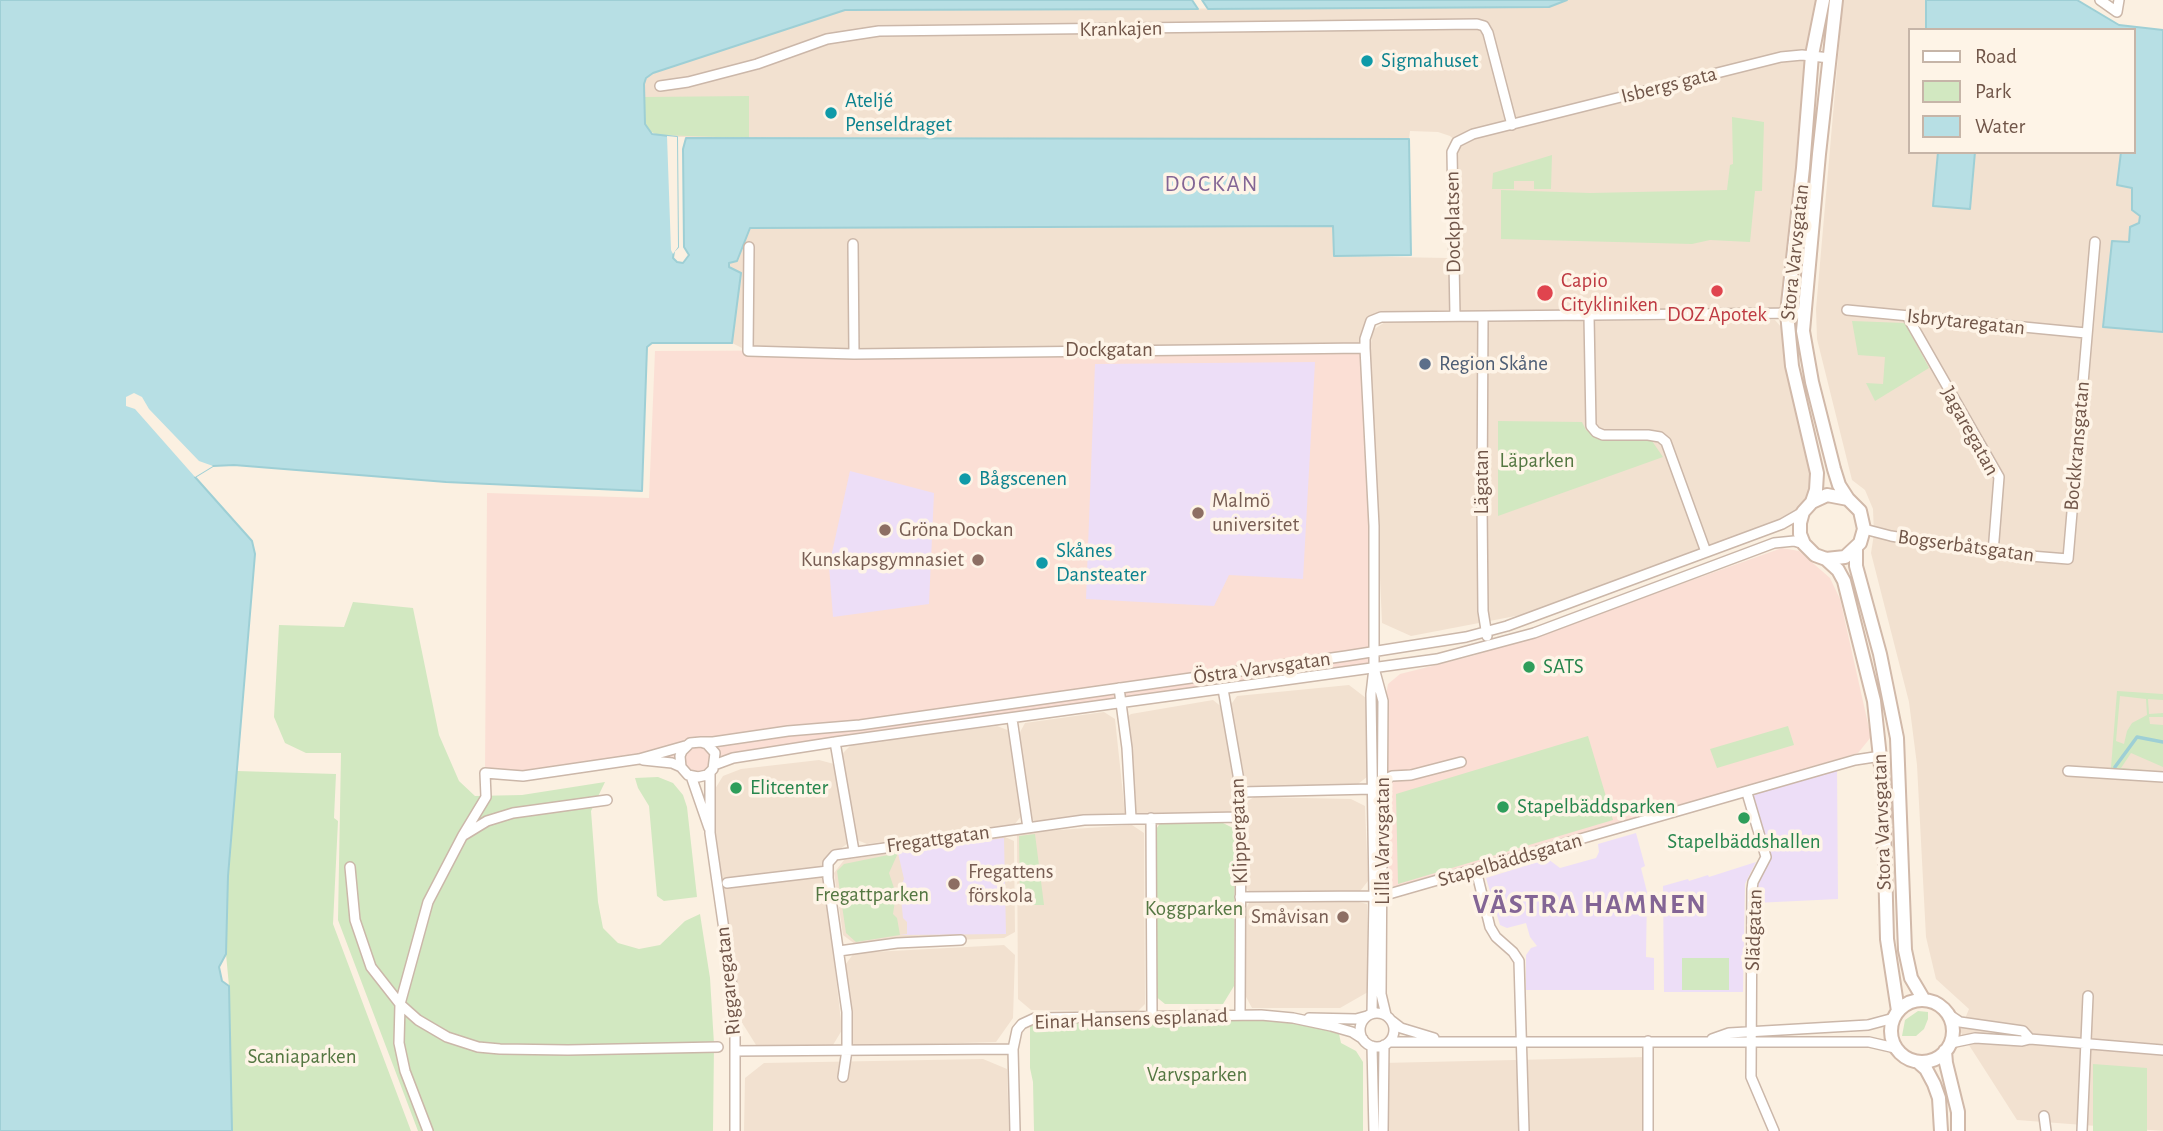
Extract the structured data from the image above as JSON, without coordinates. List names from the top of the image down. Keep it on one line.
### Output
{"streets":{"street":["Krankajen","Isbergs gata","Dockplatsen","Stora Varvsgatan","Isbrytaregatan","Dockgatan","Jagaregatan","Bockkransgatan","Lägatan","Bogserbåtsgatan","Östra Varvsgatan","Klippergatan","Fregattgatan","Lilla Varvsgatan","Stapelbäddsgatan","Slädgatan","Riggaregatan","Einar Hansens esplanad"]},"crossings":[["Krankajen","Isbergs gata"],["Krankajen","Dockplatsen"],["Isbergs gata","Dockplatsen"],["Isbergs gata","Stora Varvsgatan"],["Dockplatsen","Lilla Varvsgatan"],["Stora Varvsgatan","Bogserbåtsgatan"],["Stora Varvsgatan","Östra Varvsgatan"],["Stora Varvsgatan","Stapelbäddsgatan"],["Isbrytaregatan","Jagaregatan"],["Isbrytaregatan","Bockkransgatan"],["Dockgatan","Lilla Varvsgatan"],["Jagaregatan","Bogserbåtsgatan"],["Bockkransgatan","Bogserbåtsgatan"],["Lägatan","Östra Varvsgatan"],["Bogserbåtsgatan","Östra Varvsgatan"],["Östra Varvsgatan","Klippergatan"],["Östra Varvsgatan","Lilla Varvsgatan"],["Östra Varvsgatan","Riggaregatan"],["Klippergatan","Fregattgatan"],["Klippergatan","Stapelbäddsgatan"],["Klippergatan","Einar Hansens esplanad"],["Lilla Varvsgatan","Stapelbäddsgatan"],["Lilla Varvsgatan","Einar Hansens esplanad"],["Stapelbäddsgatan","Slädgatan"],["Riggaregatan","Einar Hansens esplanad"]],"districts":["DOCKAN","VÄSTRA HAMNEN"],"parks":["Läparken","Fregattparken","Koggparken","Scaniaparken","Varvsparken"],"places":["Sigmahuset","Ateljé Penseldraget","DOZ Apotek","Capio Citykliniken","Region Skåne","Bågscenen","Malmö universitet","Gröna Dockan","Kunskapsgymnasiet","Skånes Dansteater","SATS","Elitcenter","Stapelbäddsparken","Stapelbäddshallen","Fregattens förskola","Småvisan"],"legend":["Road","Park","Water"]}
